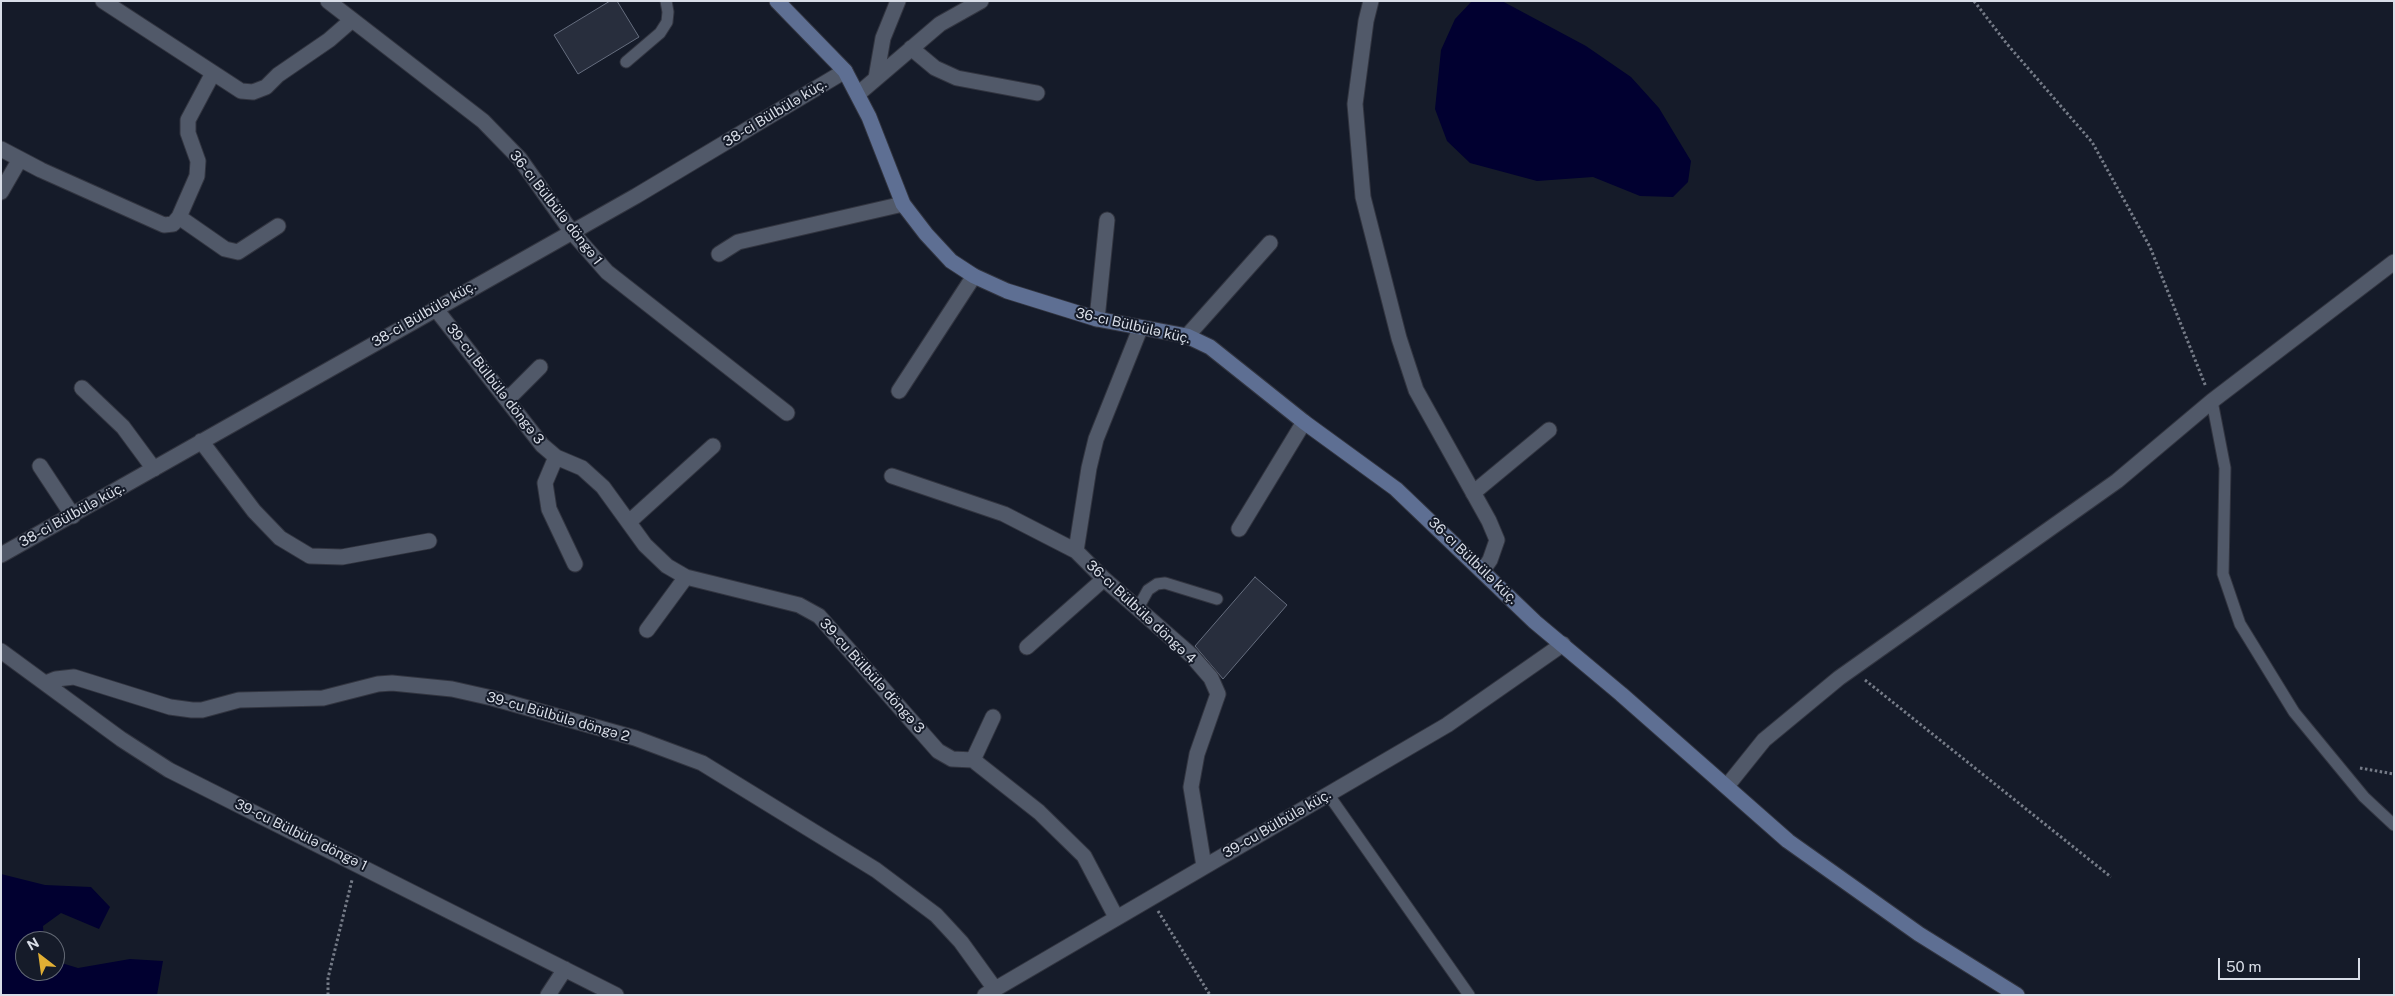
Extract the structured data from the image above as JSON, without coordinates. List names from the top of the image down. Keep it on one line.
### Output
{"streets":{"street":["38-ci Bülbülə küç.","36-cı Bülbülə döngə 1","36-cı Bülbülə küç.","39-cu Bülbülə döngə 3","36-cı Bülbülə döngə 4","39-cu Bülbülə döngə 2","39-cu Bülbülə küç.","39-cu Bülbülə döngə 1"]},"crossings":[["38-ci Bülbülə küç.","36-cı Bülbülə döngə 1"],["38-ci Bülbülə küç.","36-cı Bülbülə küç."],["38-ci Bülbülə küç.","39-cu Bülbülə döngə 3"],["36-cı Bülbülə küç.","36-cı Bülbülə döngə 4"],["36-cı Bülbülə küç.","39-cu Bülbülə küç."],["36-cı Bülbülə döngə 4","39-cu Bülbülə küç."],["39-cu Bülbülə döngə 2","39-cu Bülbülə küç."],["39-cu Bülbülə döngə 2","39-cu Bülbülə döngə 1"]],"scale_bar":"50 m","north":"top left"}
